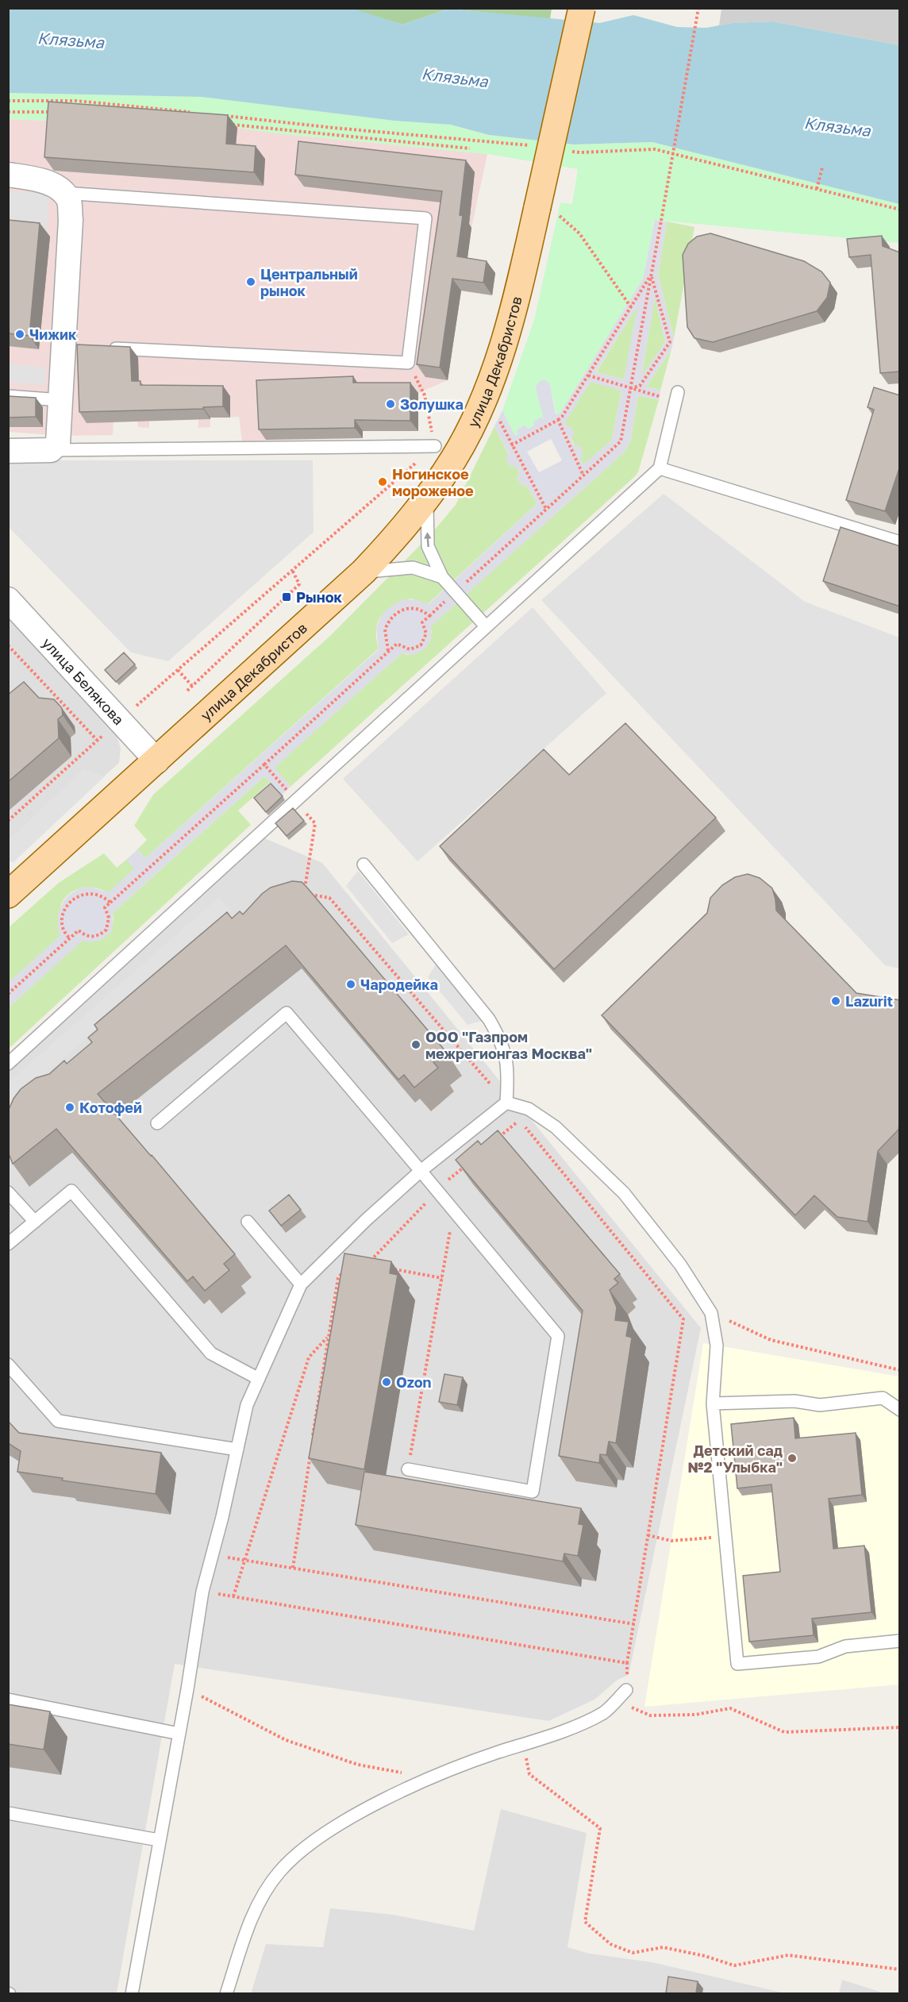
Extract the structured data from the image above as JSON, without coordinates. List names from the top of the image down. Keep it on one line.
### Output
{"streets":{"main road":["улица Декабристов"],"street":["улица Белякова"]},"crossings":[["улица Декабристов","улица Белякова"]],"water":["Клязьма"],"places":{"other":["Центральный рынок","Чижик","Золушка","Ногинское мороженое","Чародейка","Lazurit","ООО \"Газпром межрегионгаз Москва\"","Котофей","Ozon","Детский сад №2 \"Улыбка\""],"transit":["Рынок"]}}
